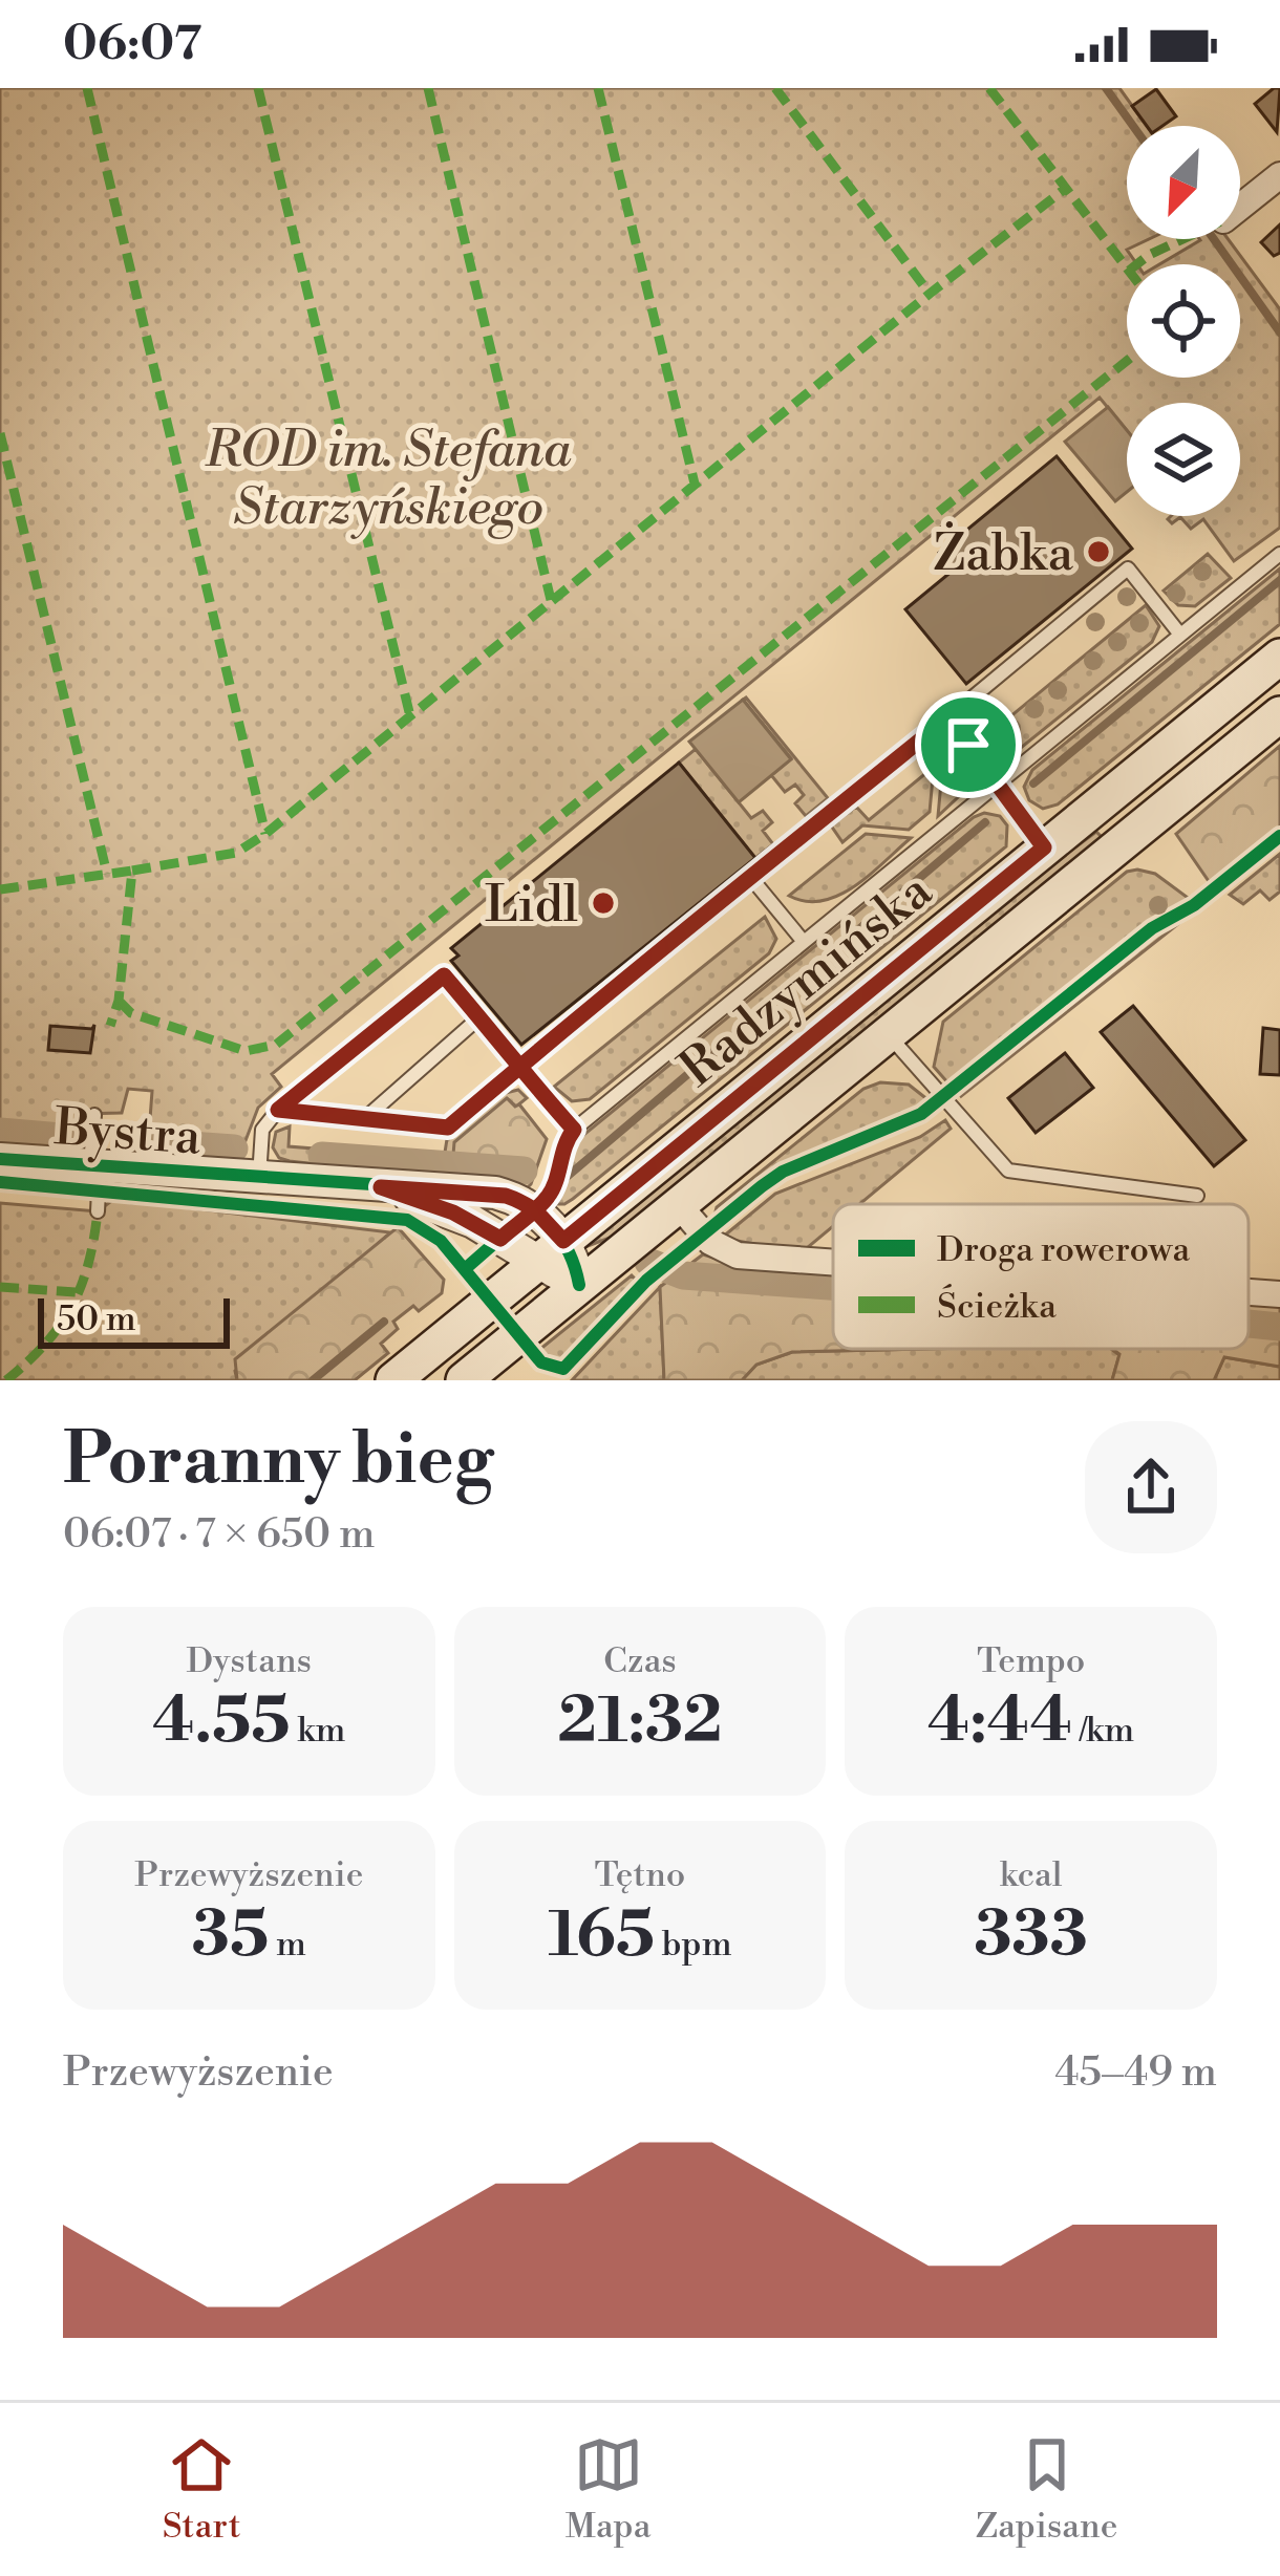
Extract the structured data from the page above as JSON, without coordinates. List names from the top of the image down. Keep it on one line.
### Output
{"streets":{"main road":["Radzymińska"],"street":["Bystra"]},"crossings":[["Radzymińska","Bystra"]],"parks":["ROD im. Stefana Starzyńskiego"],"places":["Żabka","Lidl"],"legend":["Droga rowerowa","Ścieżka"],"scale_bar":"50 m","north":"bottom left","page":{"status":"06:07","scale":"50 m","heading":["Poranny bieg","06:07 · 7 × 650 m"],"stats":[["Dystans","4.55 km"],["Czas","21:32"],["Tempo","4:44 /km"],["Przewyższenie","35 m"],["Tętno","165 bpm"],["kcal","333"]],"chart":["Przewyższenie","45–49 m"],"tabs":["Start","Mapa","Zapisane"]}}
